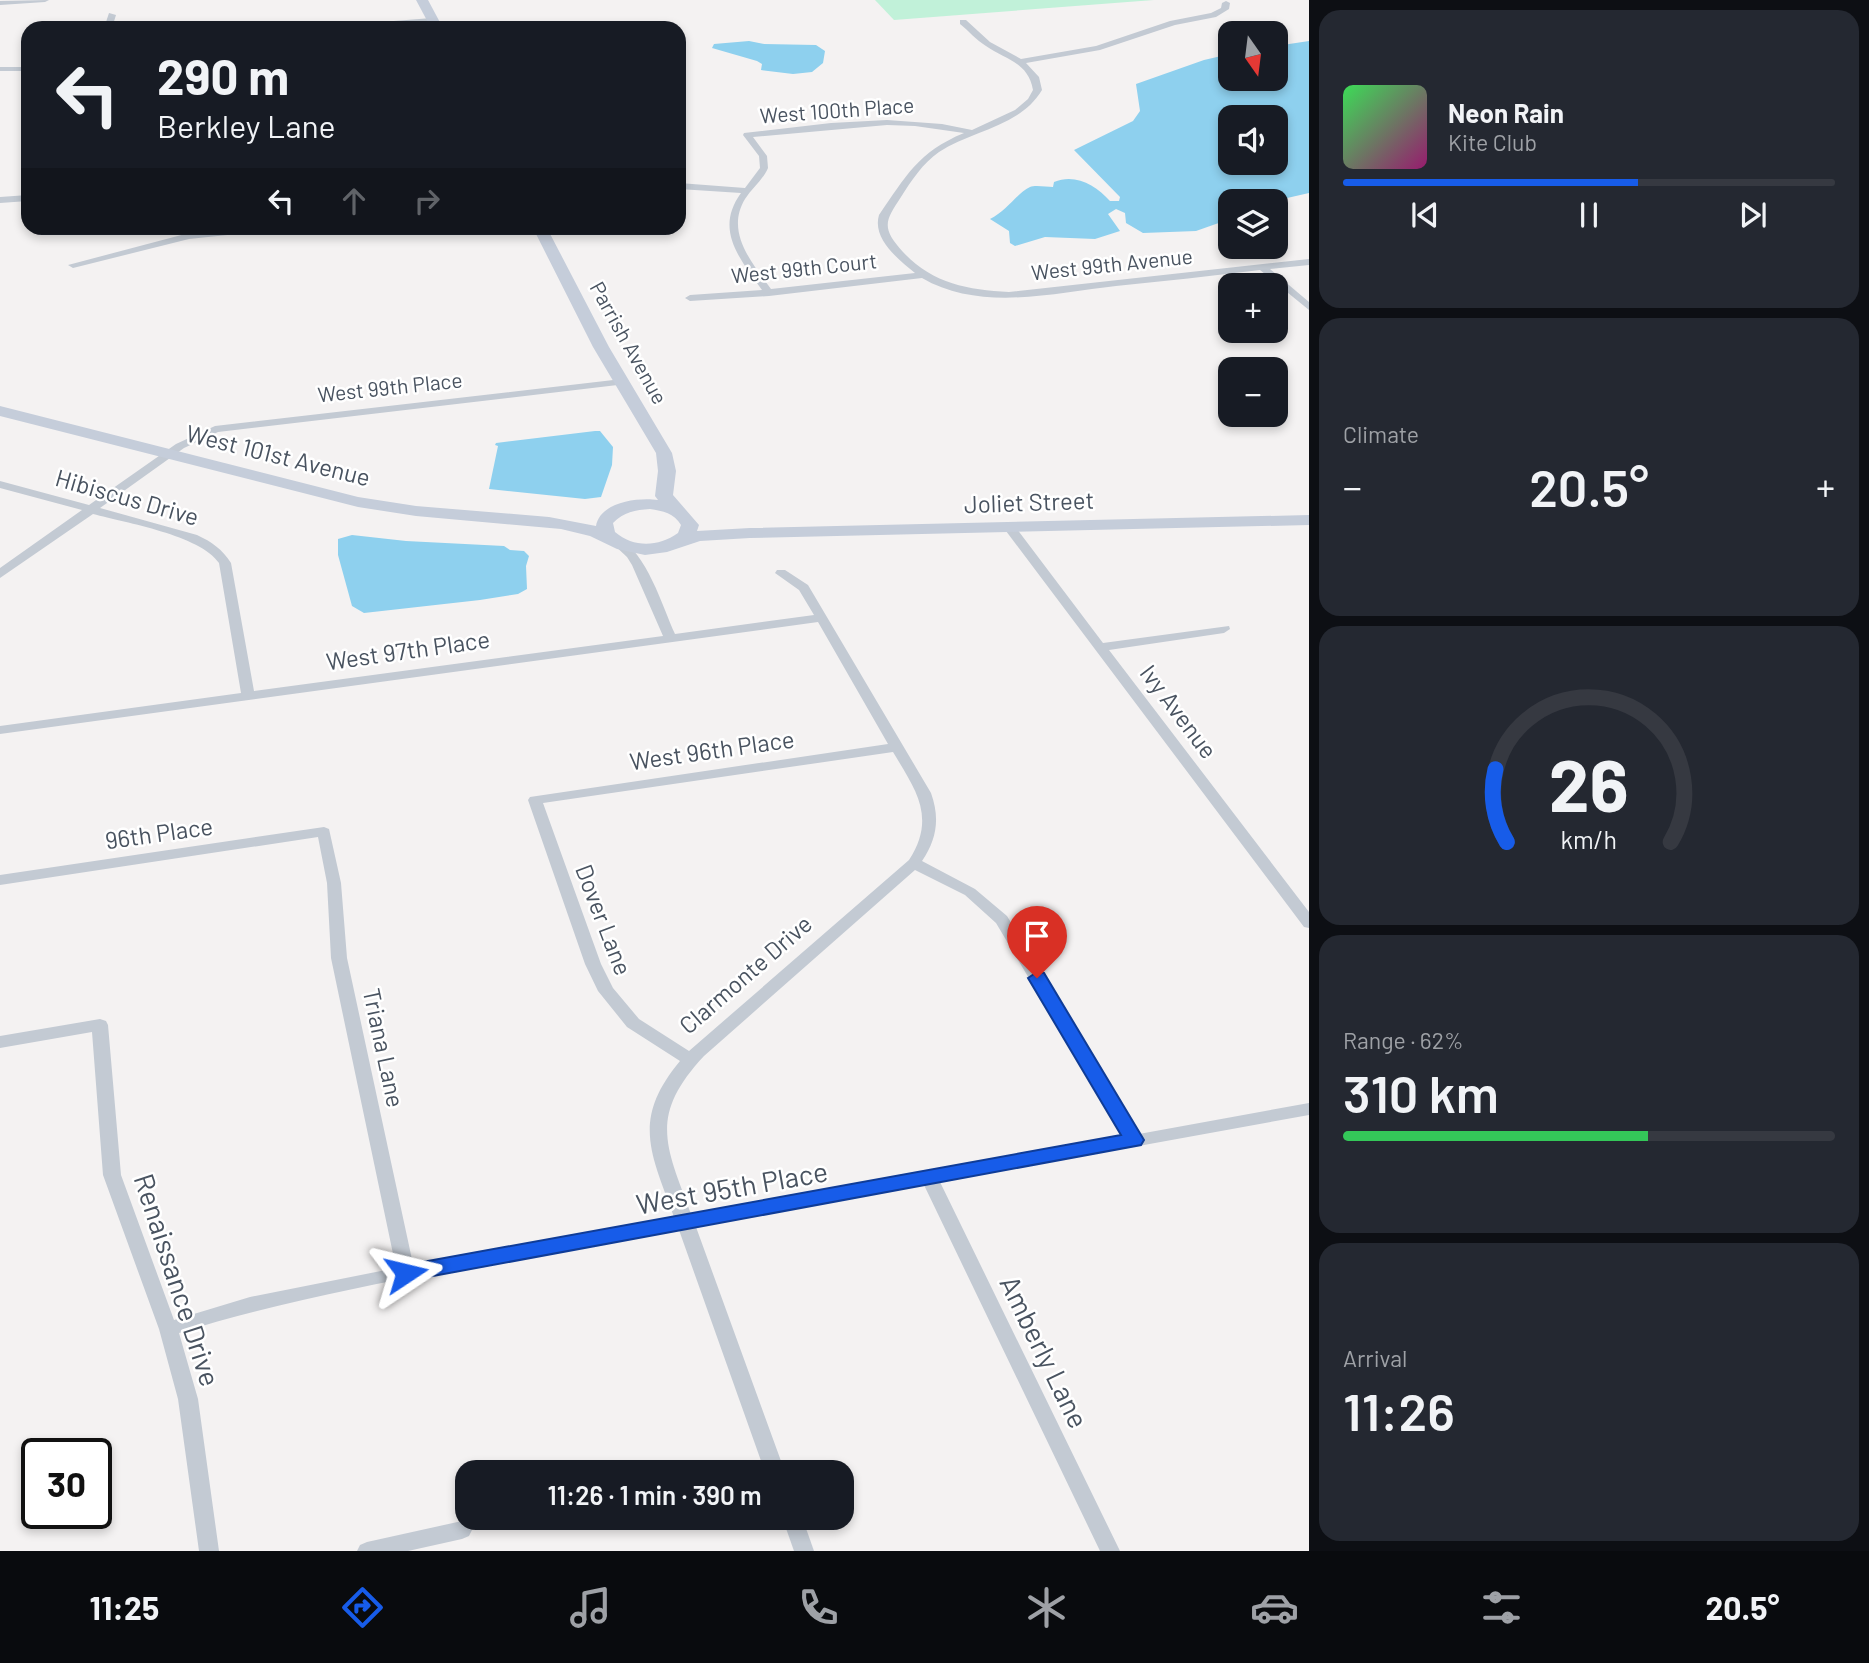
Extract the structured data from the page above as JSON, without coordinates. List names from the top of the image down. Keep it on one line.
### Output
{"streets":{"street":["West 100th Place","West 99th Avenue","West 99th Court","Parrish Avenue","West 99th Place","West 101st Avenue","Hibiscus Drive","Joliet Street","West 97th Place","Ivy Avenue","West 96th Place","96th Place","Dover Lane","Clarmonte Drive","Triana Lane","West 95th Place","Renaissance Drive","Amberly Lane"]},"crossings":[["West 99th Avenue","West 99th Court"],["Parrish Avenue","West 99th Place"],["Parrish Avenue","Joliet Street"],["West 99th Place","West 101st Avenue"],["West 99th Place","Hibiscus Drive"],["Hibiscus Drive","West 97th Place"],["Joliet Street","Ivy Avenue"],["West 97th Place","Clarmonte Drive"],["West 96th Place","Dover Lane"],["West 96th Place","Clarmonte Drive"],["96th Place","Triana Lane"],["Dover Lane","Clarmonte Drive"],["Clarmonte Drive","West 95th Place"],["Triana Lane","West 95th Place"],["West 95th Place","Renaissance Drive"],["West 95th Place","Amberly Lane"]],"north":"bottom","page":{"map_buttons":["+","−"],"turn":["290 m","Berkley Lane"],"song":["Neon Rain","Kite Club"],"tile":["Climate",["Range · 62%","310 km"],["Arrival","11:26"]],"heat":["−","20.5°","+"],"limit":"30","trip":"11:26 · 1 min · 390 m","tabs":["11:25","20.5°"],"gauge":["26","km/h"]}}
